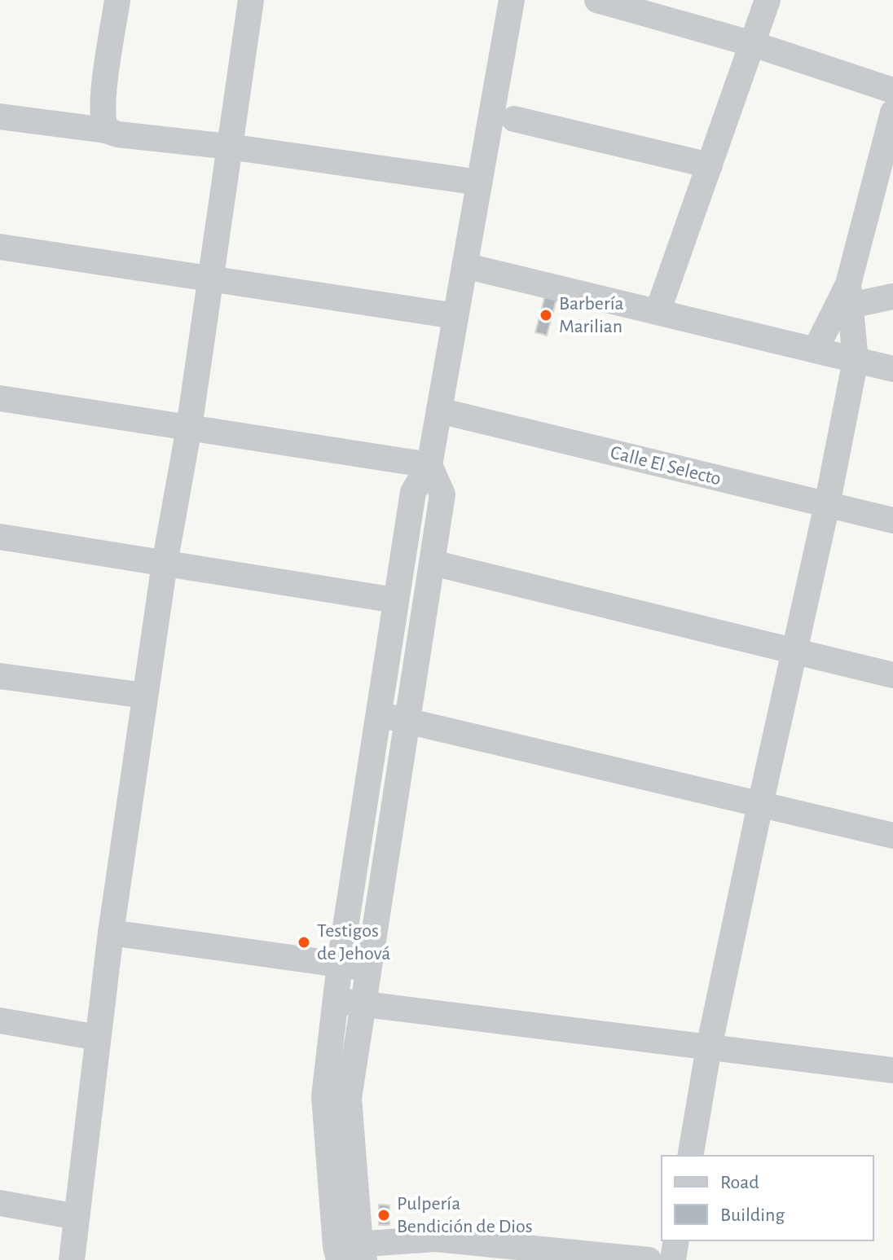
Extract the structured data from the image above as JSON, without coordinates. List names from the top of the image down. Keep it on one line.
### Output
{"streets":{"street":["Calle El Selecto"]},"places":["Barbería Marilian","Testigos de Jehová","Pulpería Bendición de Dios"],"legend":["Road","Building"]}
